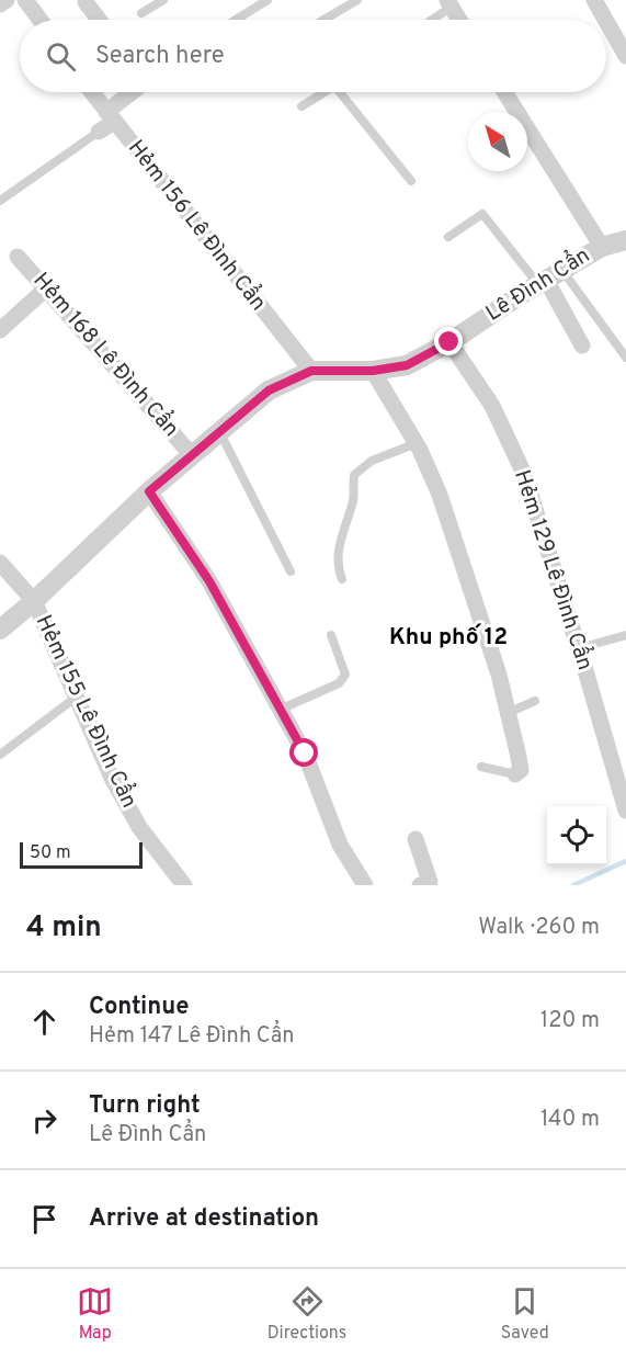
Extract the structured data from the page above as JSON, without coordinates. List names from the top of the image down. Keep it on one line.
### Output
{"streets":{"street":["Hẻm 156 Lê Đình Cẩn","Lê Đình Cẩn","Hẻm 168 Lê Đình Cẩn","Hẻm 129 Lê Đình Cẩn","Hẻm 155 Lê Đình Cẩn"]},"crossings":[["Hẻm 156 Lê Đình Cẩn","Lê Đình Cẩn"],["Lê Đình Cẩn","Hẻm 168 Lê Đình Cẩn"],["Lê Đình Cẩn","Hẻm 129 Lê Đình Cẩn"],["Lê Đình Cẩn","Hẻm 155 Lê Đình Cẩn"]],"districts":["Khu phố 12"],"scale_bar":"50 m","north":"top left","page":{"search":"Search here","scale":"50 m","heading":["4 min","Walk · 260 m"],"list":[["Continue","Hẻm 147 Lê Đình Cẩn","120 m"],["Turn right","Lê Đình Cẩn","140 m"],"Arrive at destination"],"nav":["Map","Directions","Saved"]}}
